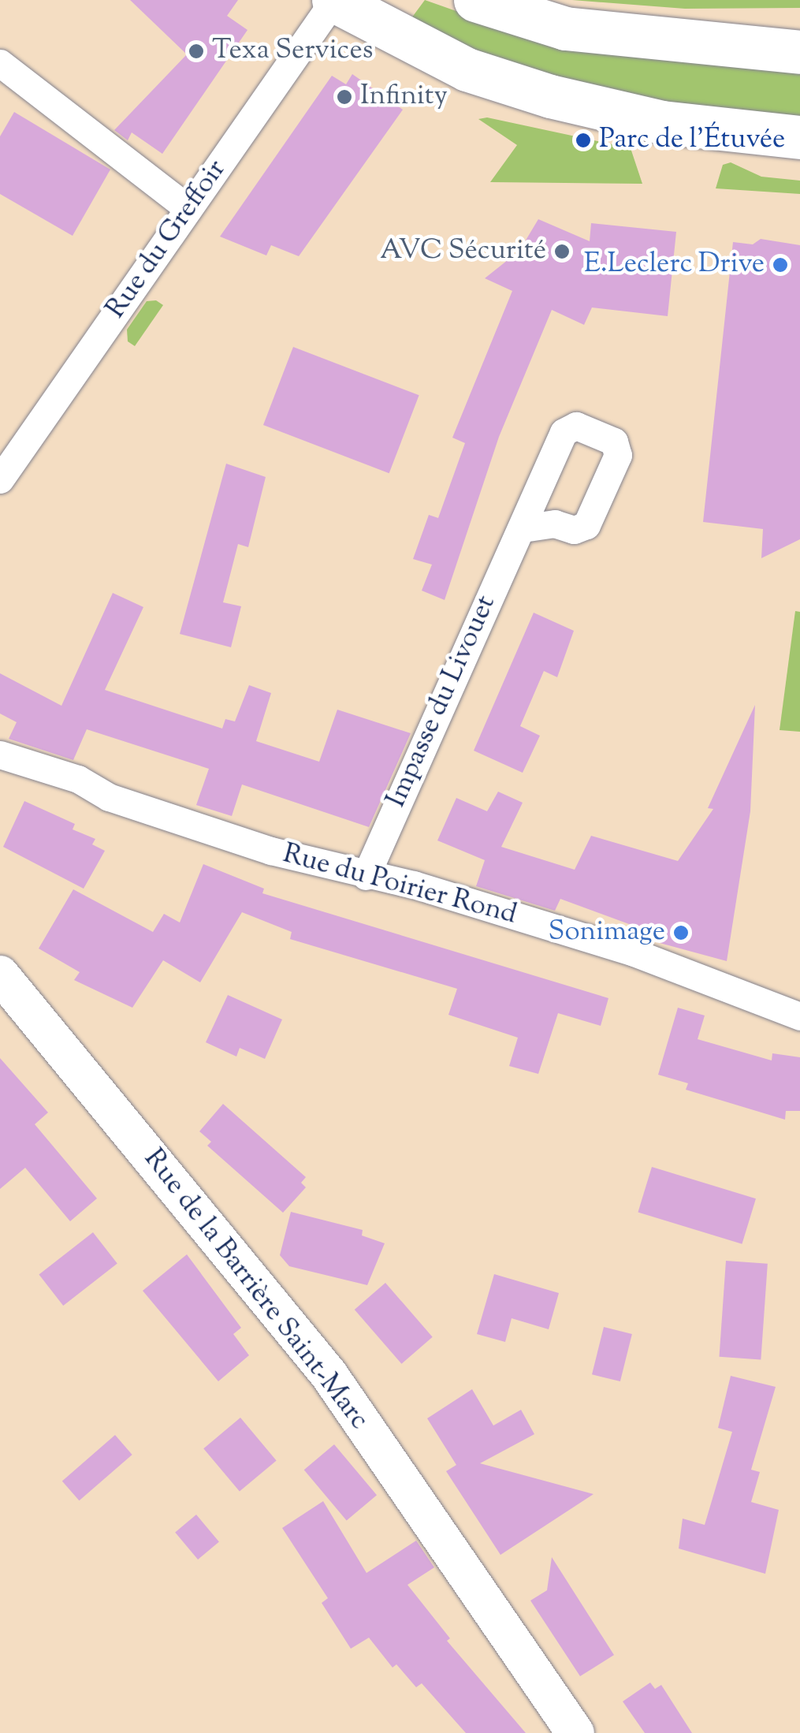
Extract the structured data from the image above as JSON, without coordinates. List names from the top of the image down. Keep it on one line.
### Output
{"streets":{"main road":["Rue de la Barrière Saint-Marc"],"street":["Rue du Greffoir","Impasse du Livouet","Rue du Poirier Rond"]},"crossings":[["Impasse du Livouet","Rue du Poirier Rond"]],"places":["Texa Services","Infinity","Parc de l'Étuvée","AVC Sécurité","E.Leclerc Drive","Sonimage"]}
